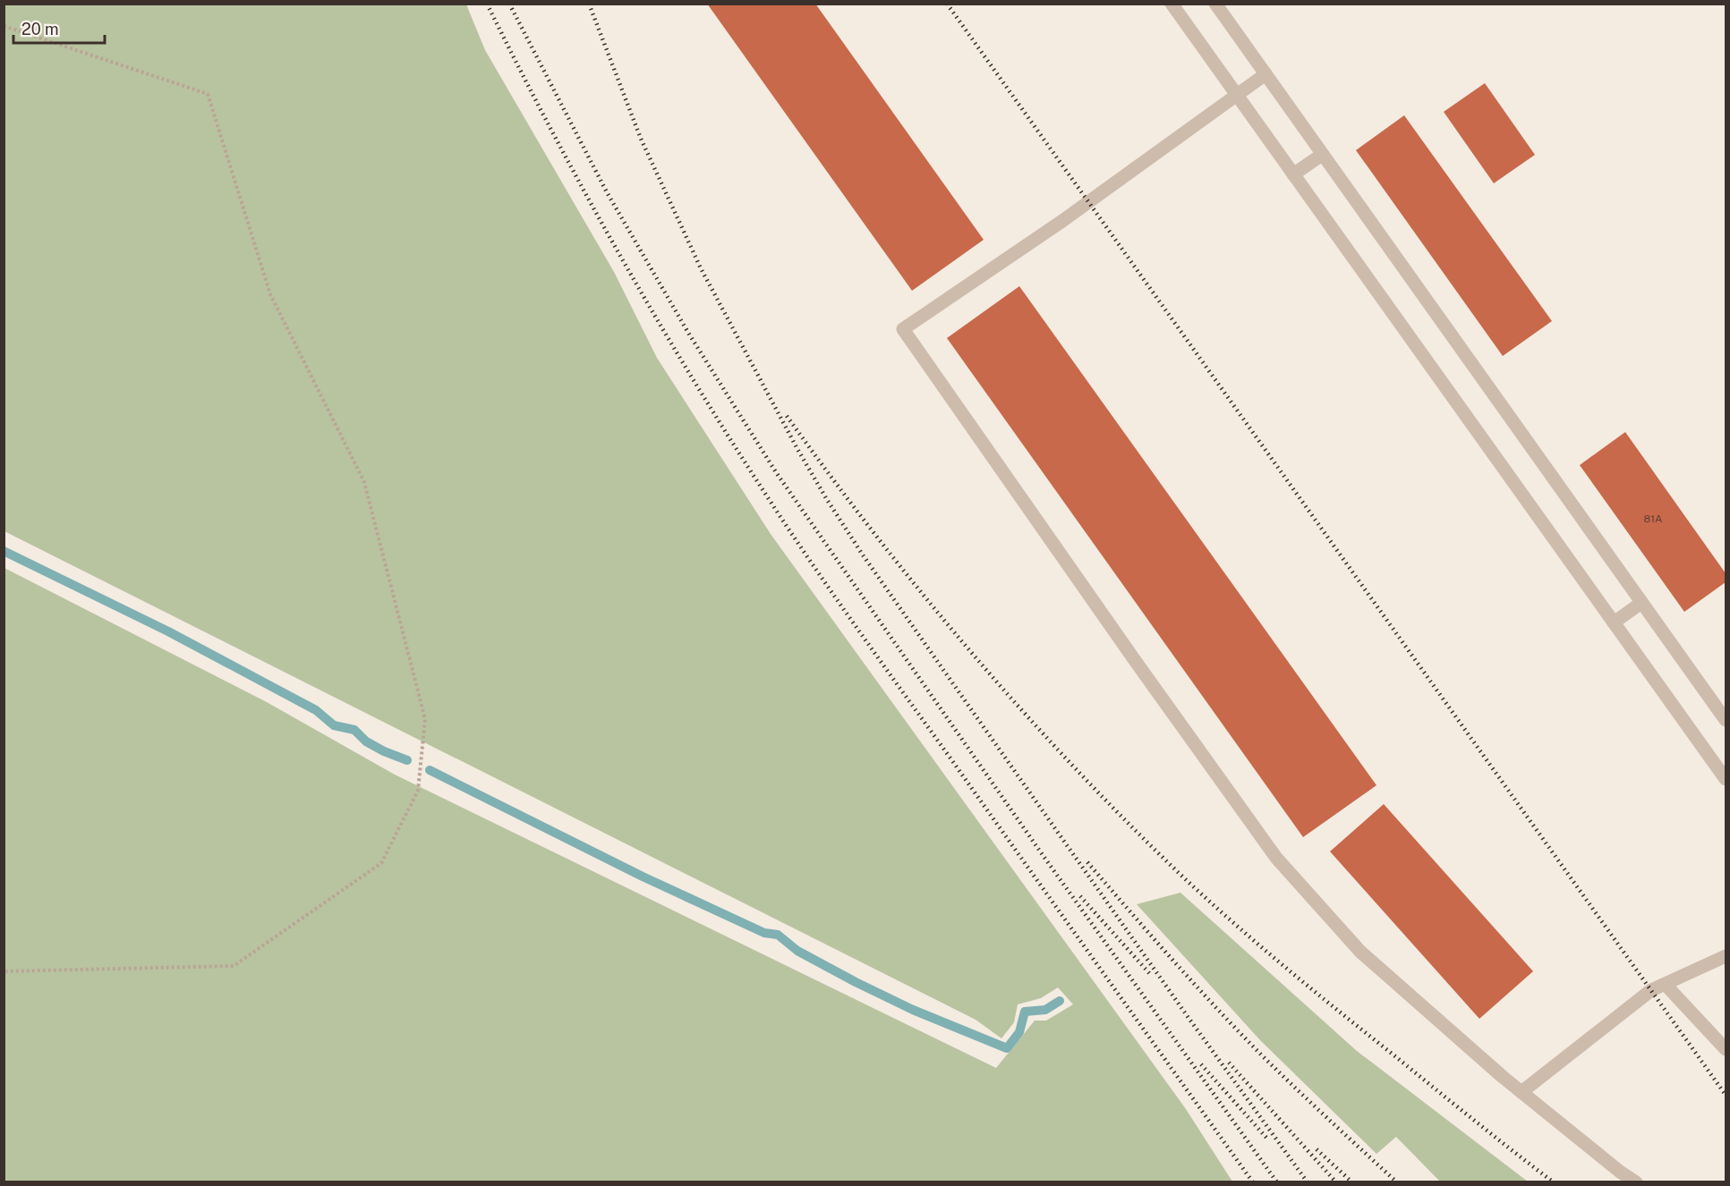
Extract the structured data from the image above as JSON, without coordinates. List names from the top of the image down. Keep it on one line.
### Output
{"house_numbers":["81A"],"scale_bar":"20 m"}
